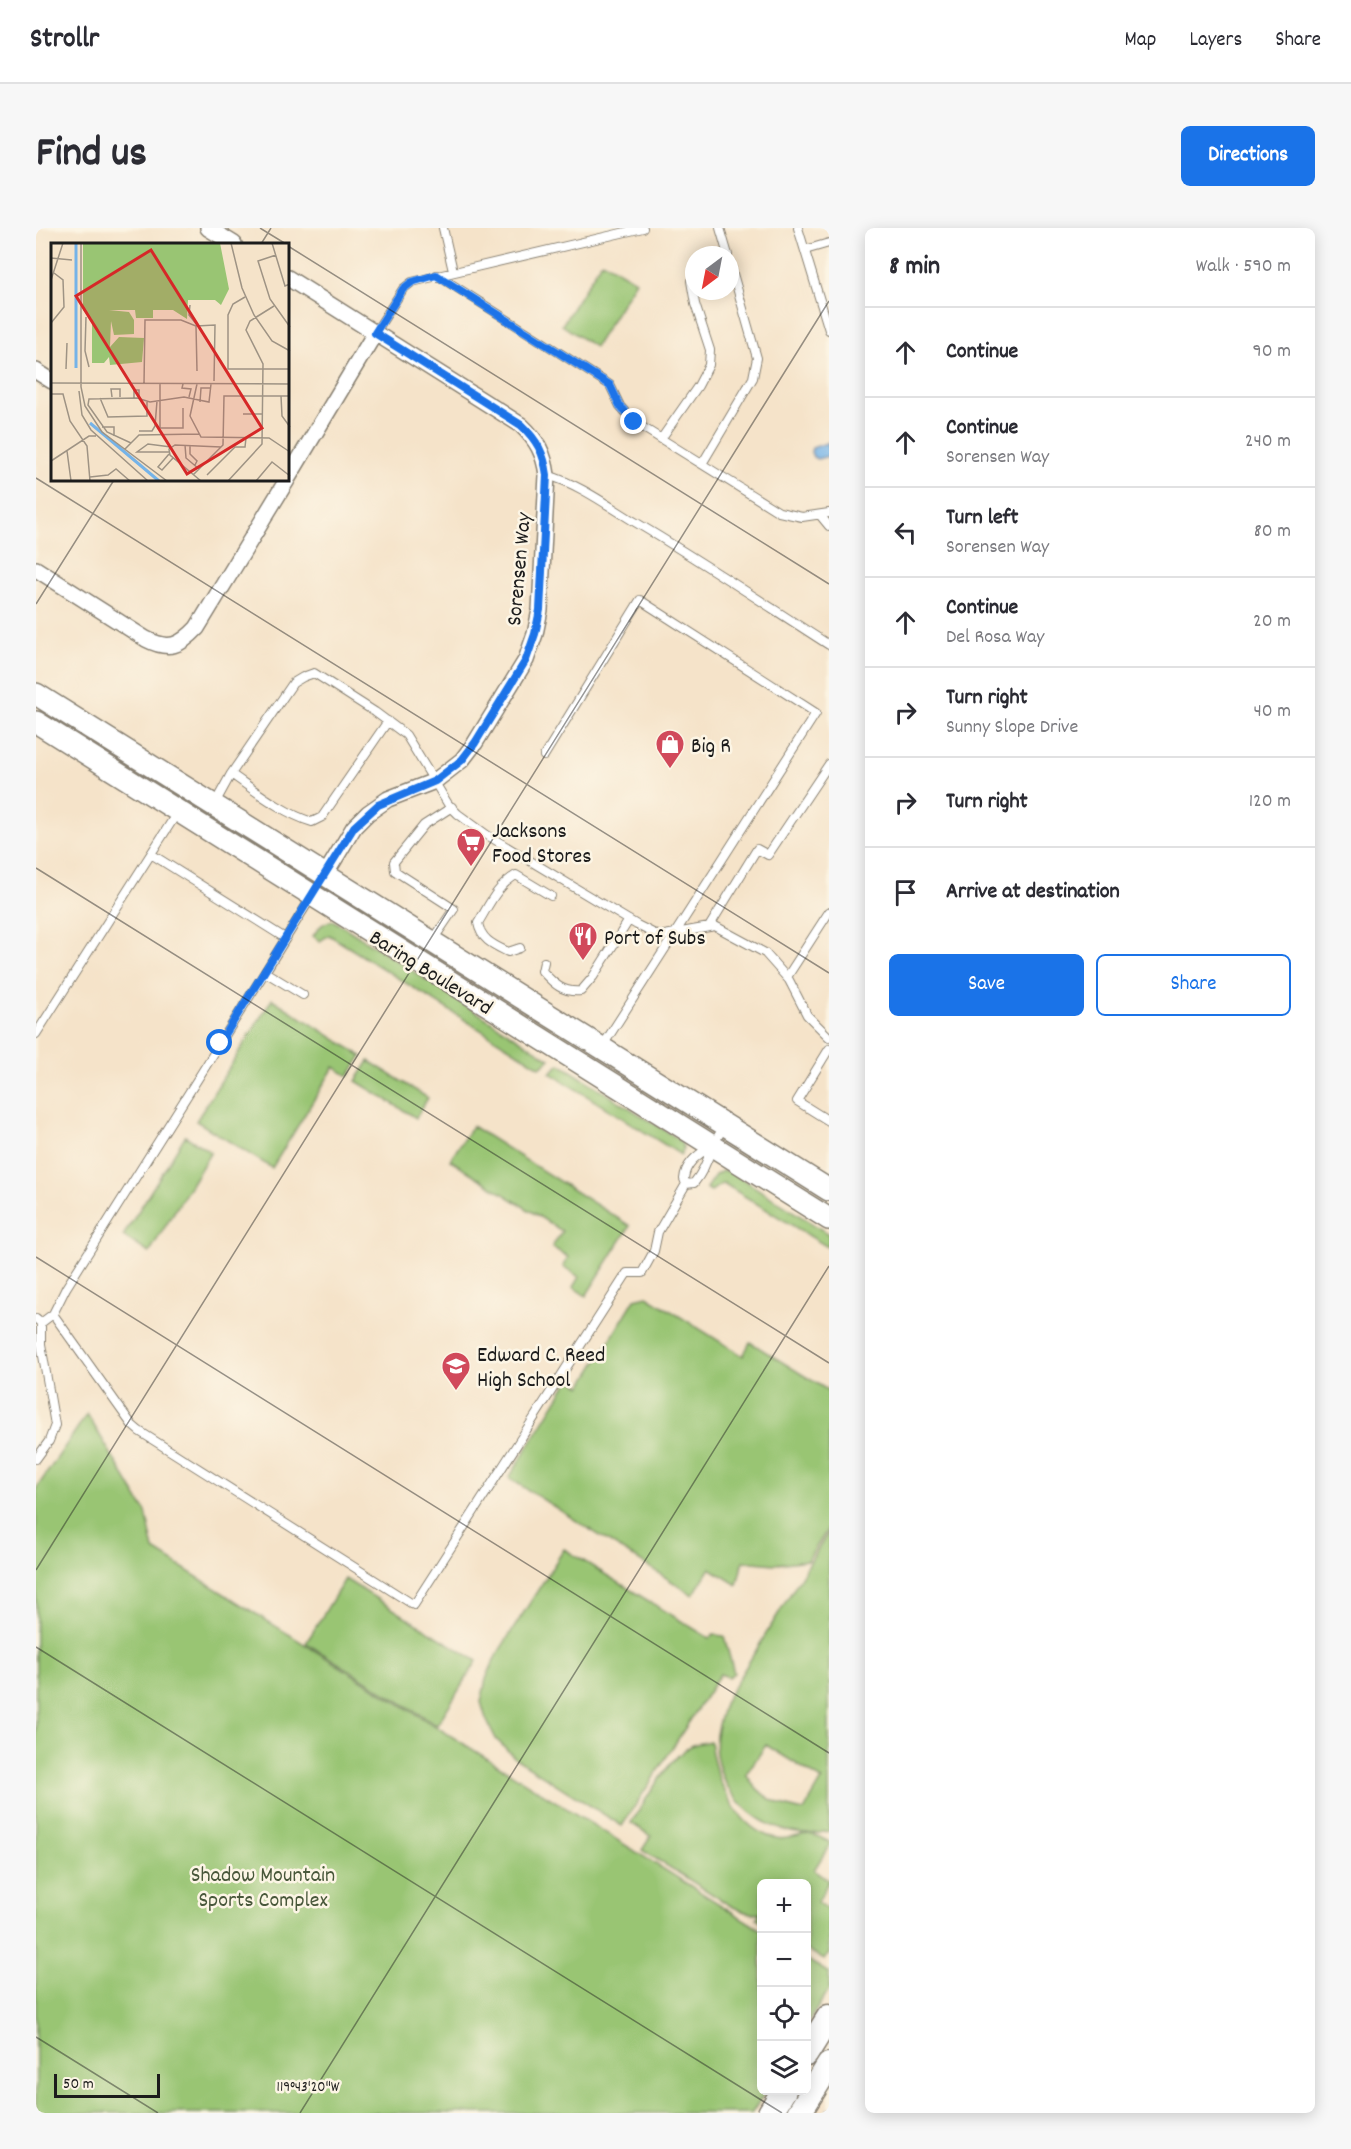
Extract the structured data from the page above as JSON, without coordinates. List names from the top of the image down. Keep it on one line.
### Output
{"streets":{"main road":["Baring Boulevard"],"street":["Sorensen Way"]},"crossings":[["Sorensen Way","Baring Boulevard"]],"parks":["Shadow Mountain Sports Complex"],"places":{"shop":["Big R"],"supermarket":["Jacksons Food Stores"],"restaurant":["Port of Subs"],"school or university":["Edward C. Reed High School"]},"scale_bar":"50 m","north":"bottom left","page":{"header":"Strollr","nav":["Map","Layers","Share"],"title":"Find us","buttons":["Directions",["Save","Share"]],"heading":["8 min","Walk · 590 m"],"list":[["Continue","90 m"],["Continue","Sorensen Way","240 m"],["Turn left","Sorensen Way","80 m"],["Continue","Del Rosa Way","20 m"],["Turn right","Sunny Slope Drive","40 m"],["Turn right","120 m"],"Arrive at destination"],"map_buttons":["+","−"],"scale":"50 m"},"coordinates":["119°43'20\"W"]}
